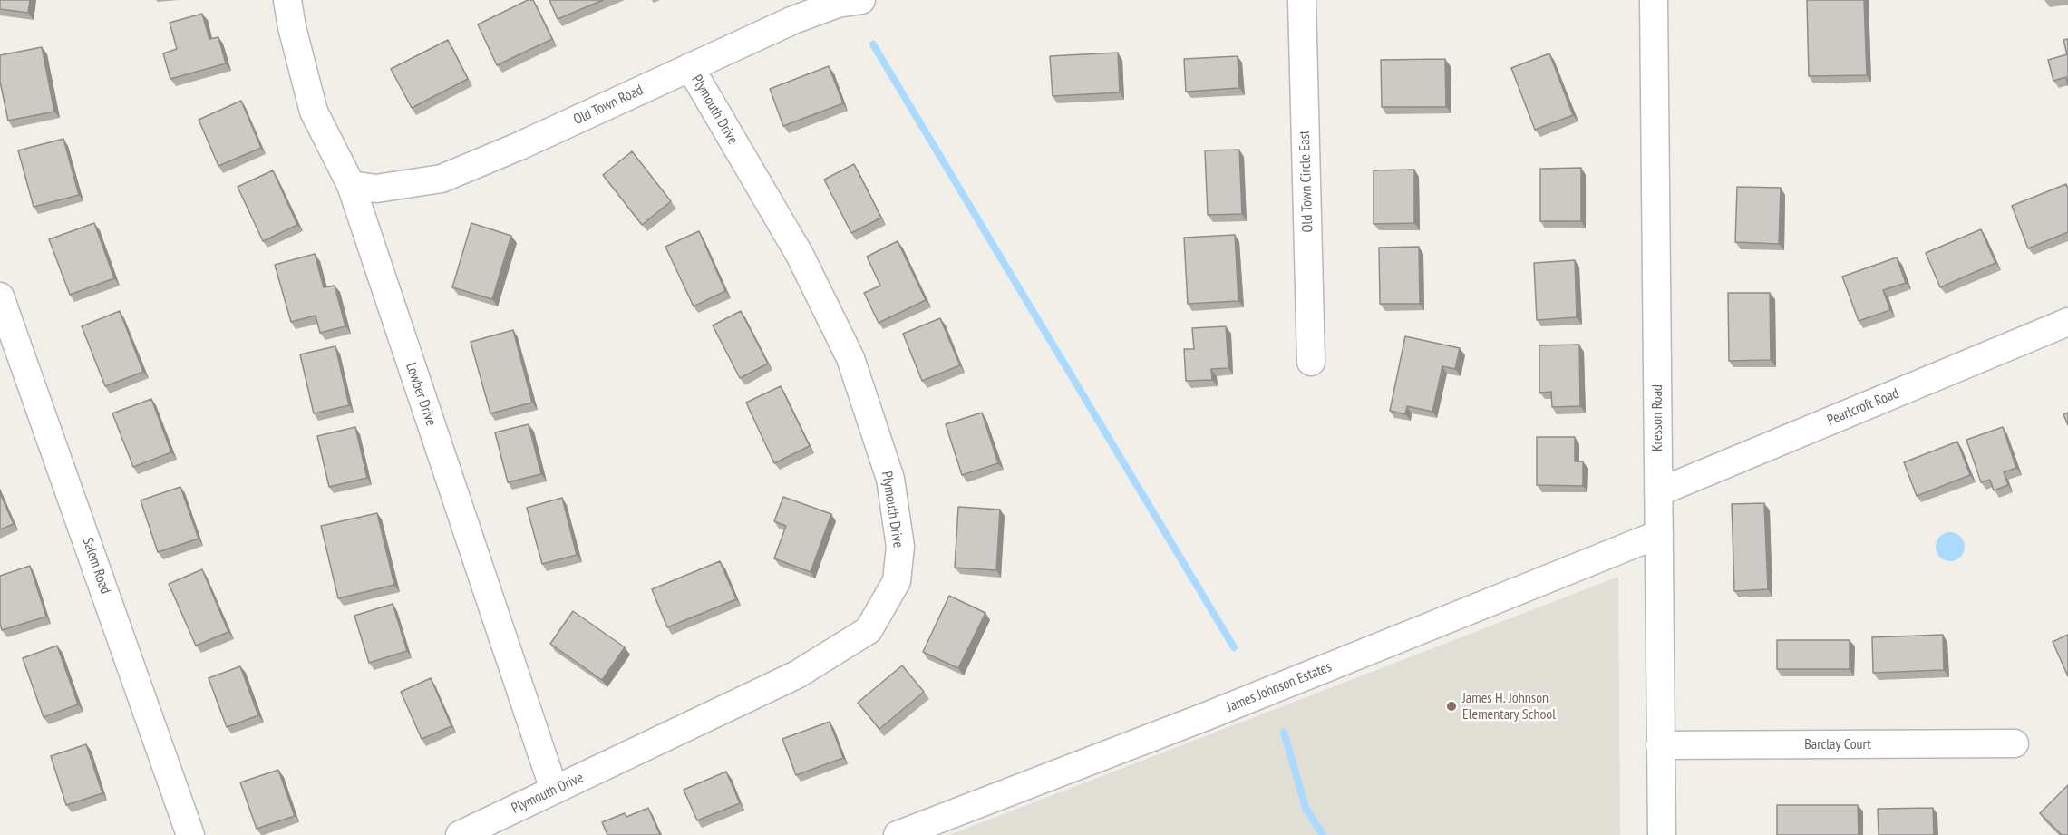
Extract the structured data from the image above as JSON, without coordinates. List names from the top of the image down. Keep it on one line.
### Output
{"streets":{"street":["Old Town Road","Plymouth Drive","Old Town Circle East","Lowber Drive","Pearlcroft Road","Kresson Road","Salem Road","James Johnson Estates","Barclay Court"]},"crossings":[["Old Town Road","Plymouth Drive"],["Old Town Road","Lowber Drive"],["Plymouth Drive","Lowber Drive"],["Pearlcroft Road","Kresson Road"],["Kresson Road","James Johnson Estates"],["Kresson Road","Barclay Court"]],"places":["James H. Johnson Elementary School"]}
